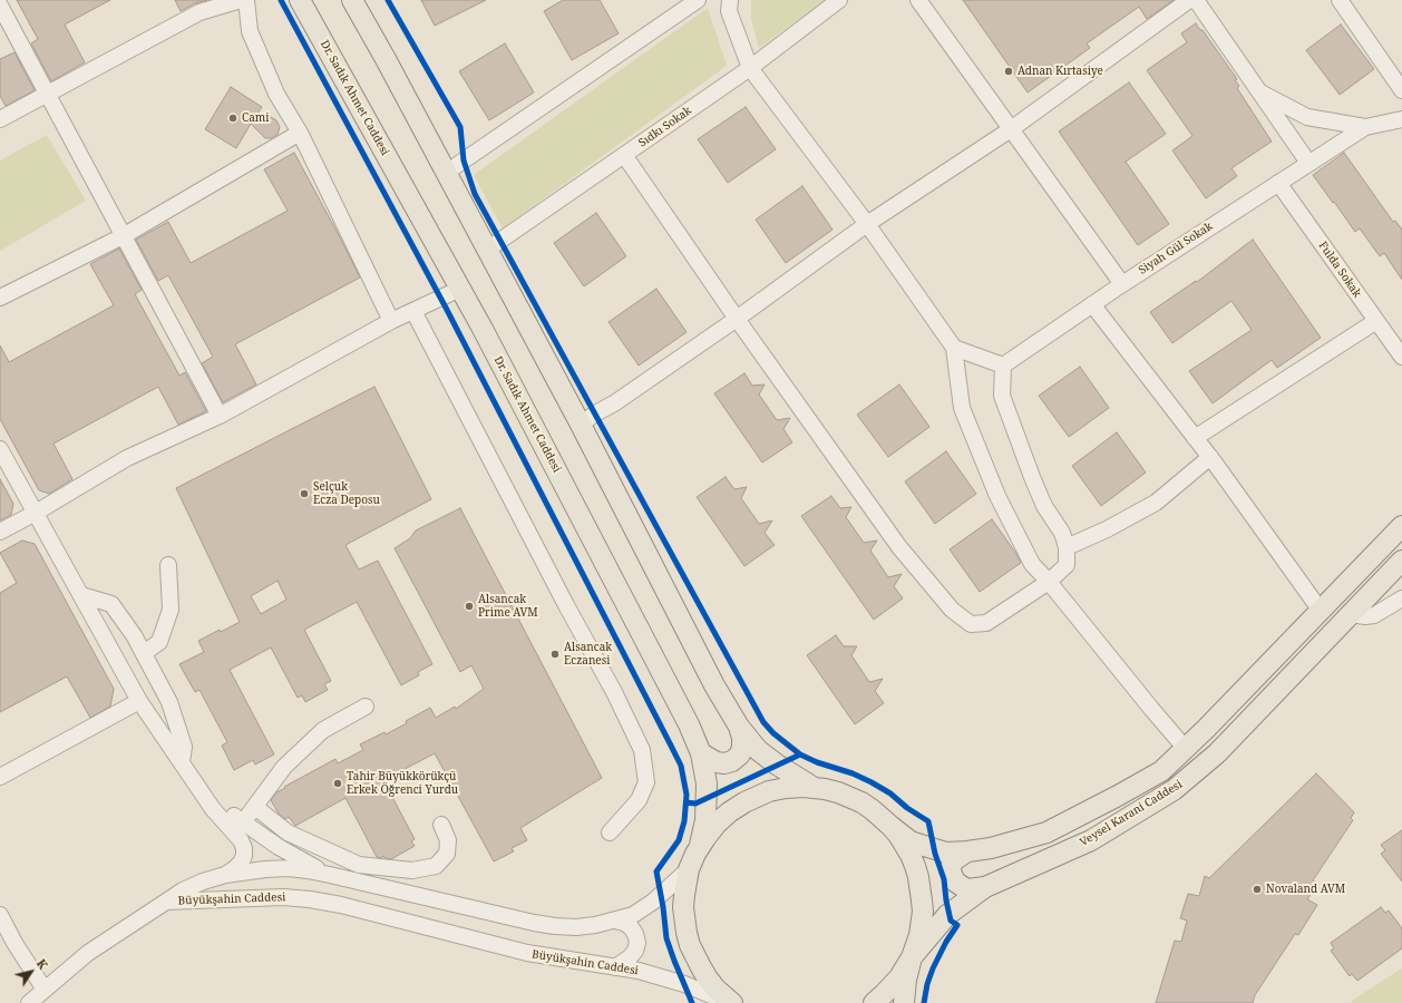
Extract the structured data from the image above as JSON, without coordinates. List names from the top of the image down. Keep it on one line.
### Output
{"streets":{"main road":["Dr. Sadık Ahmet Caddesi","Veysel Karani Caddesi"],"street":["Sıdkı Sokak","Siyah Gül Sokak","Fulda Sokak","Büyükşahin Caddesi"]},"crossings":[["Siyah Gül Sokak","Fulda Sokak"]],"places":["Adnan Kırtasiye","Cami","Selçuk Ecza Deposu","Alsancak Prime AVM","Alsancak Eczanesi","Tahir Büyükkörükçü Erkek Öğrenci Yurdu","Novaland AVM"],"north":"top right"}
